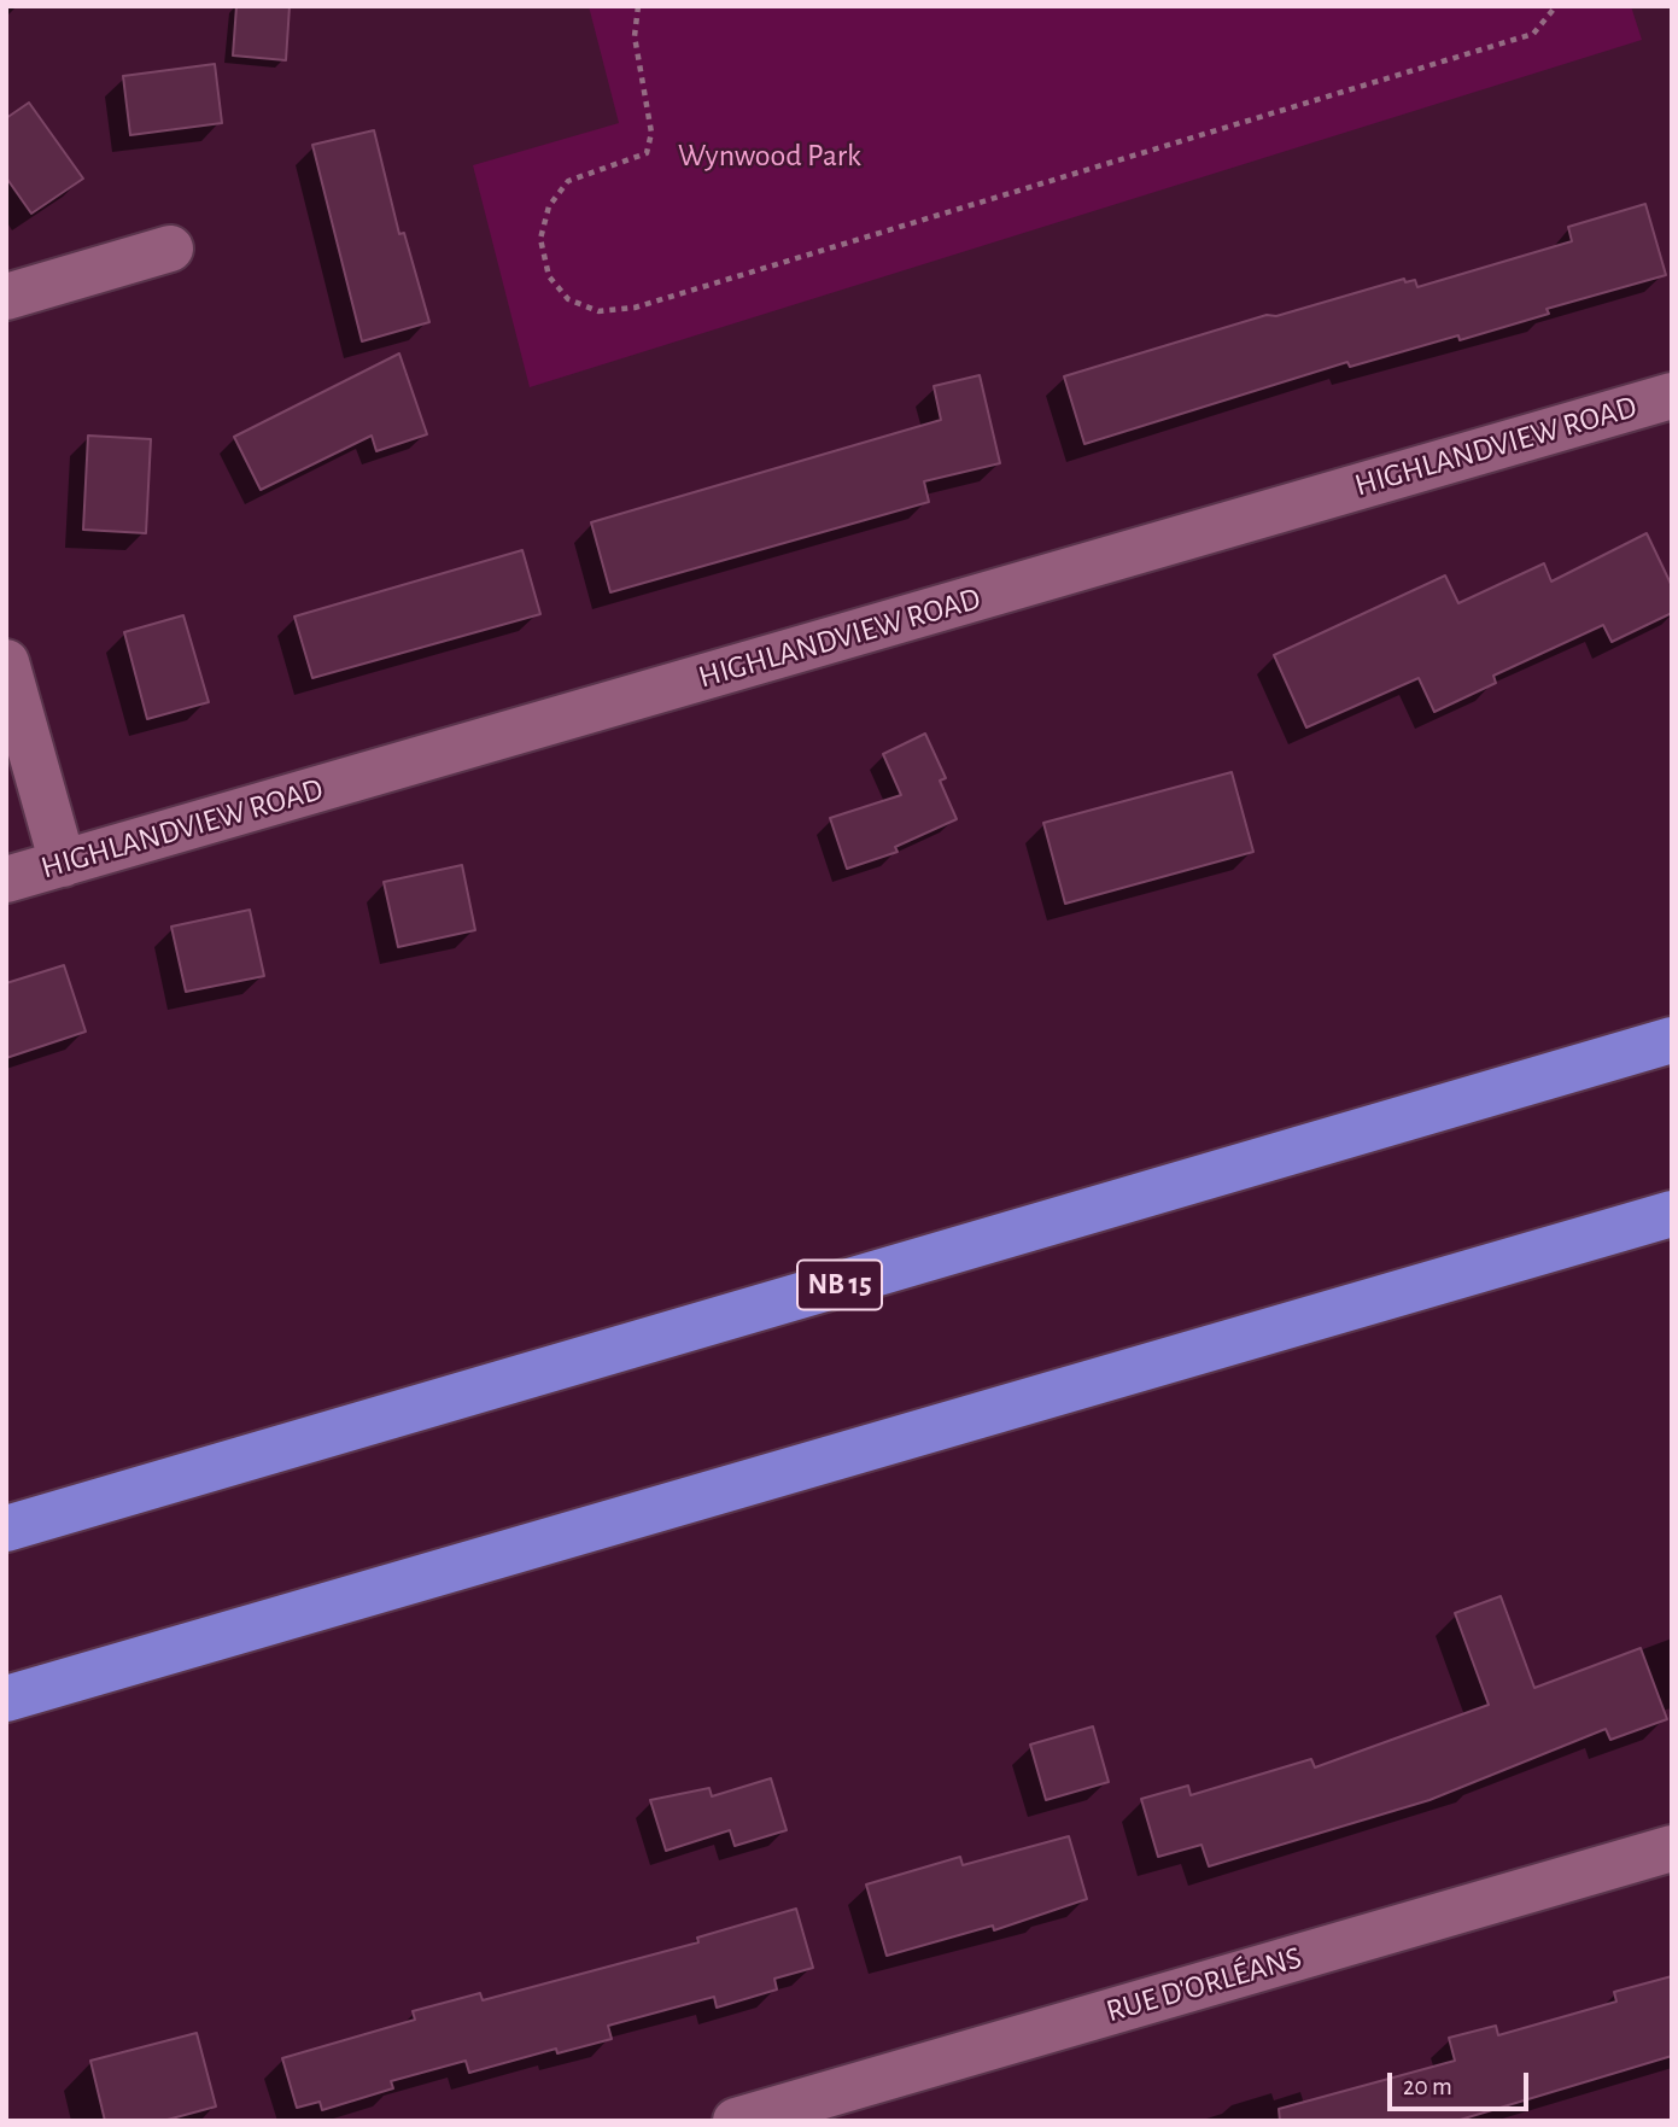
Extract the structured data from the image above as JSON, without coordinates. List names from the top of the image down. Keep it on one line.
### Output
{"streets":{"highway":["NB 15"],"street":["HIGHLANDVIEW ROAD","RUE D'ORLÉANS"]},"parks":["Wynwood Park"],"scale_bar":"20 m"}
